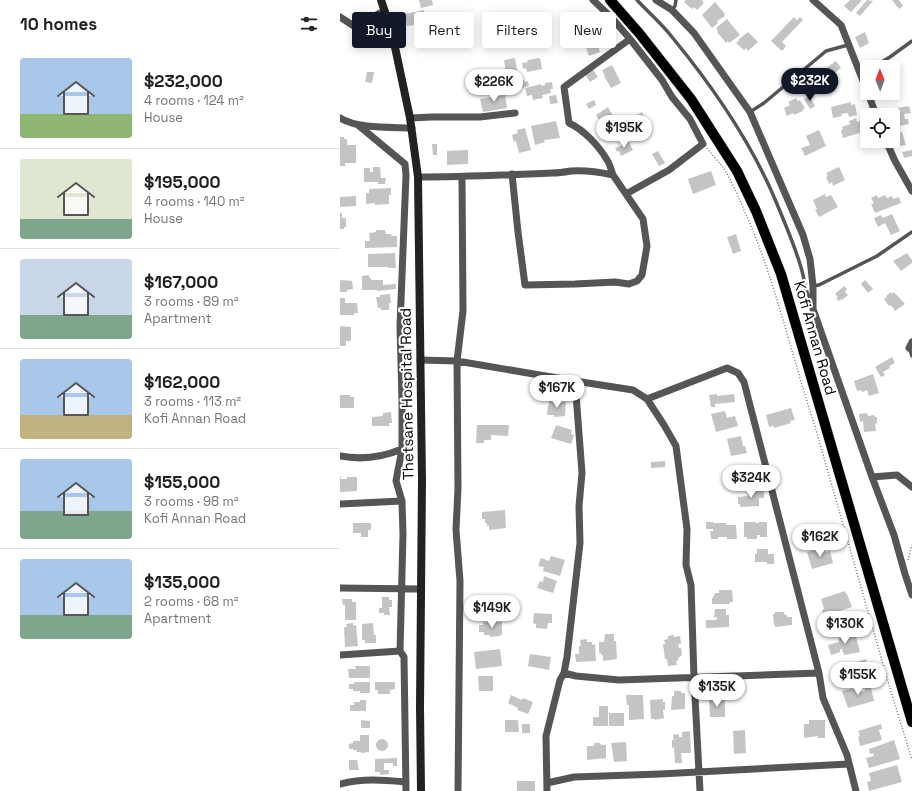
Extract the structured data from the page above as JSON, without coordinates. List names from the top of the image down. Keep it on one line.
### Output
{"streets":{"main road":["Kofi Annan Road","Thetsane Hospital Road"]},"north":"top","page":{"heading":"10 homes","chip":["Buy","Rent","Filters","New"],"list":[{"name":"$232,000","note":"4 rooms · 124 m² · House"},{"name":"$195,000","note":"4 rooms · 140 m² · House"},{"name":"$167,000","note":"3 rooms · 89 m² · Apartment"},{"name":"$162,000","note":"3 rooms · 113 m² · Kofi Annan Road"},{"name":"$155,000","note":"3 rooms · 98 m² · Kofi Annan Road"},{"name":"$135,000","note":"2 rooms · 68 m² · Apartment"}],"price":["$232K","$226K","$195K","$167K","$324K","$162K","$149K","$130K","$155K","$135K"]}}
